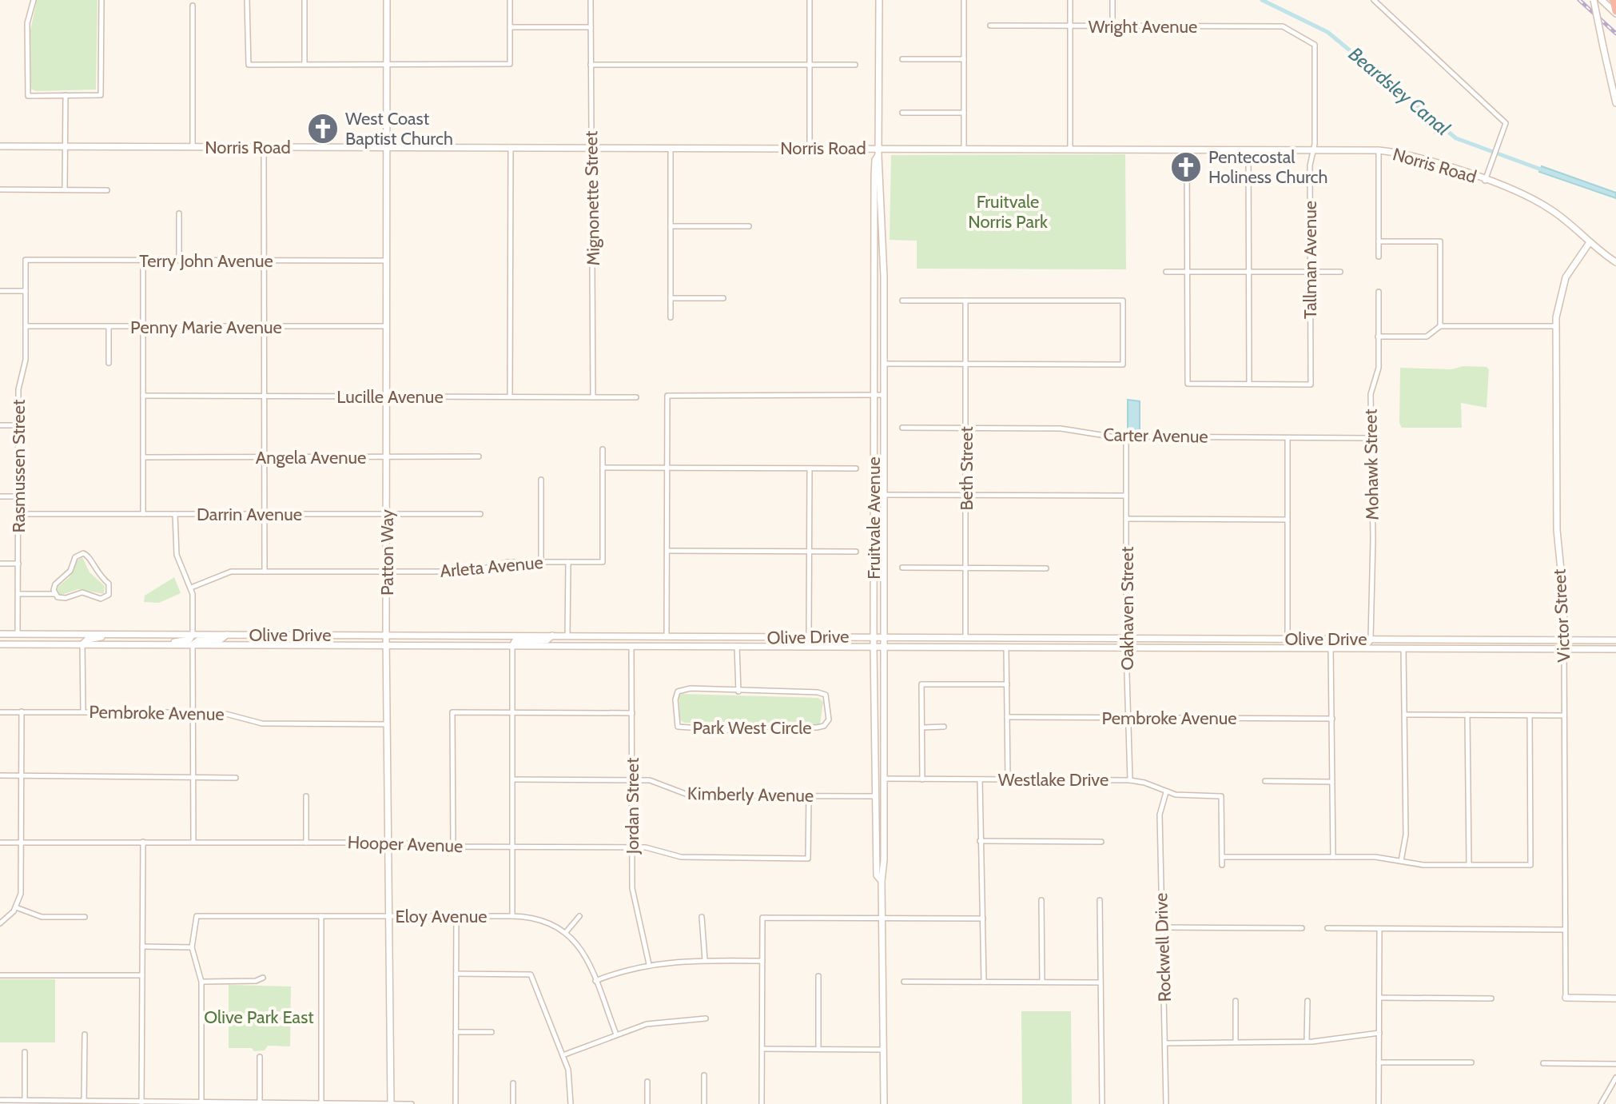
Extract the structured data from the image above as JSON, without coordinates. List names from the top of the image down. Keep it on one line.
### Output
{"streets":{"main road":["Norris Road","Fruitvale Avenue","Patton Way","Victor Street","Olive Drive"],"street":["Wright Avenue","Mignonette Street","Tallman Avenue","Terry John Avenue","Penny Marie Avenue","Lucille Avenue","Carter Avenue","Angela Avenue","Mohawk Street","Rasmussen Street","Beth Street","Darrin Avenue","Arleta Avenue","Oakhaven Street","Pembroke Avenue","Park West Circle","Westlake Drive","Kimberly Avenue","Jordan Street","Hooper Avenue","Eloy Avenue","Rockwell Drive"]},"crossings":[["Wright Avenue","Tallman Avenue"],["Norris Road","Mignonette Street"],["Norris Road","Tallman Avenue"],["Norris Road","Fruitvale Avenue"],["Norris Road","Patton Way"],["Norris Road","Victor Street"],["Mignonette Street","Lucille Avenue"],["Terry John Avenue","Rasmussen Street"],["Terry John Avenue","Patton Way"],["Penny Marie Avenue","Rasmussen Street"],["Penny Marie Avenue","Patton Way"],["Lucille Avenue","Patton Way"],["Carter Avenue","Mohawk Street"],["Carter Avenue","Beth Street"],["Carter Avenue","Oakhaven Street"],["Angela Avenue","Patton Way"],["Mohawk Street","Olive Drive"],["Rasmussen Street","Darrin Avenue"],["Rasmussen Street","Olive Drive"],["Beth Street","Olive Drive"],["Darrin Avenue","Patton Way"],["Fruitvale Avenue","Olive Drive"],["Fruitvale Avenue","Westlake Drive"],["Fruitvale Avenue","Kimberly Avenue"],["Patton Way","Arleta Avenue"],["Patton Way","Olive Drive"],["Patton Way","Pembroke Avenue"],["Patton Way","Hooper Avenue"],["Patton Way","Eloy Avenue"],["Oakhaven Street","Olive Drive"],["Oakhaven Street","Pembroke Avenue"],["Oakhaven Street","Westlake Drive"],["Victor Street","Olive Drive"],["Olive Drive","Jordan Street"],["Westlake Drive","Rockwell Drive"],["Kimberly Avenue","Jordan Street"],["Kimberly Avenue","Hooper Avenue"],["Jordan Street","Hooper Avenue"]],"water":["Beardsley Canal"],"parks":["Fruitvale Norris Park","Olive Park East"],"places":{"church":["West Coast Baptist Church","Pentecostal Holiness Church"]}}
